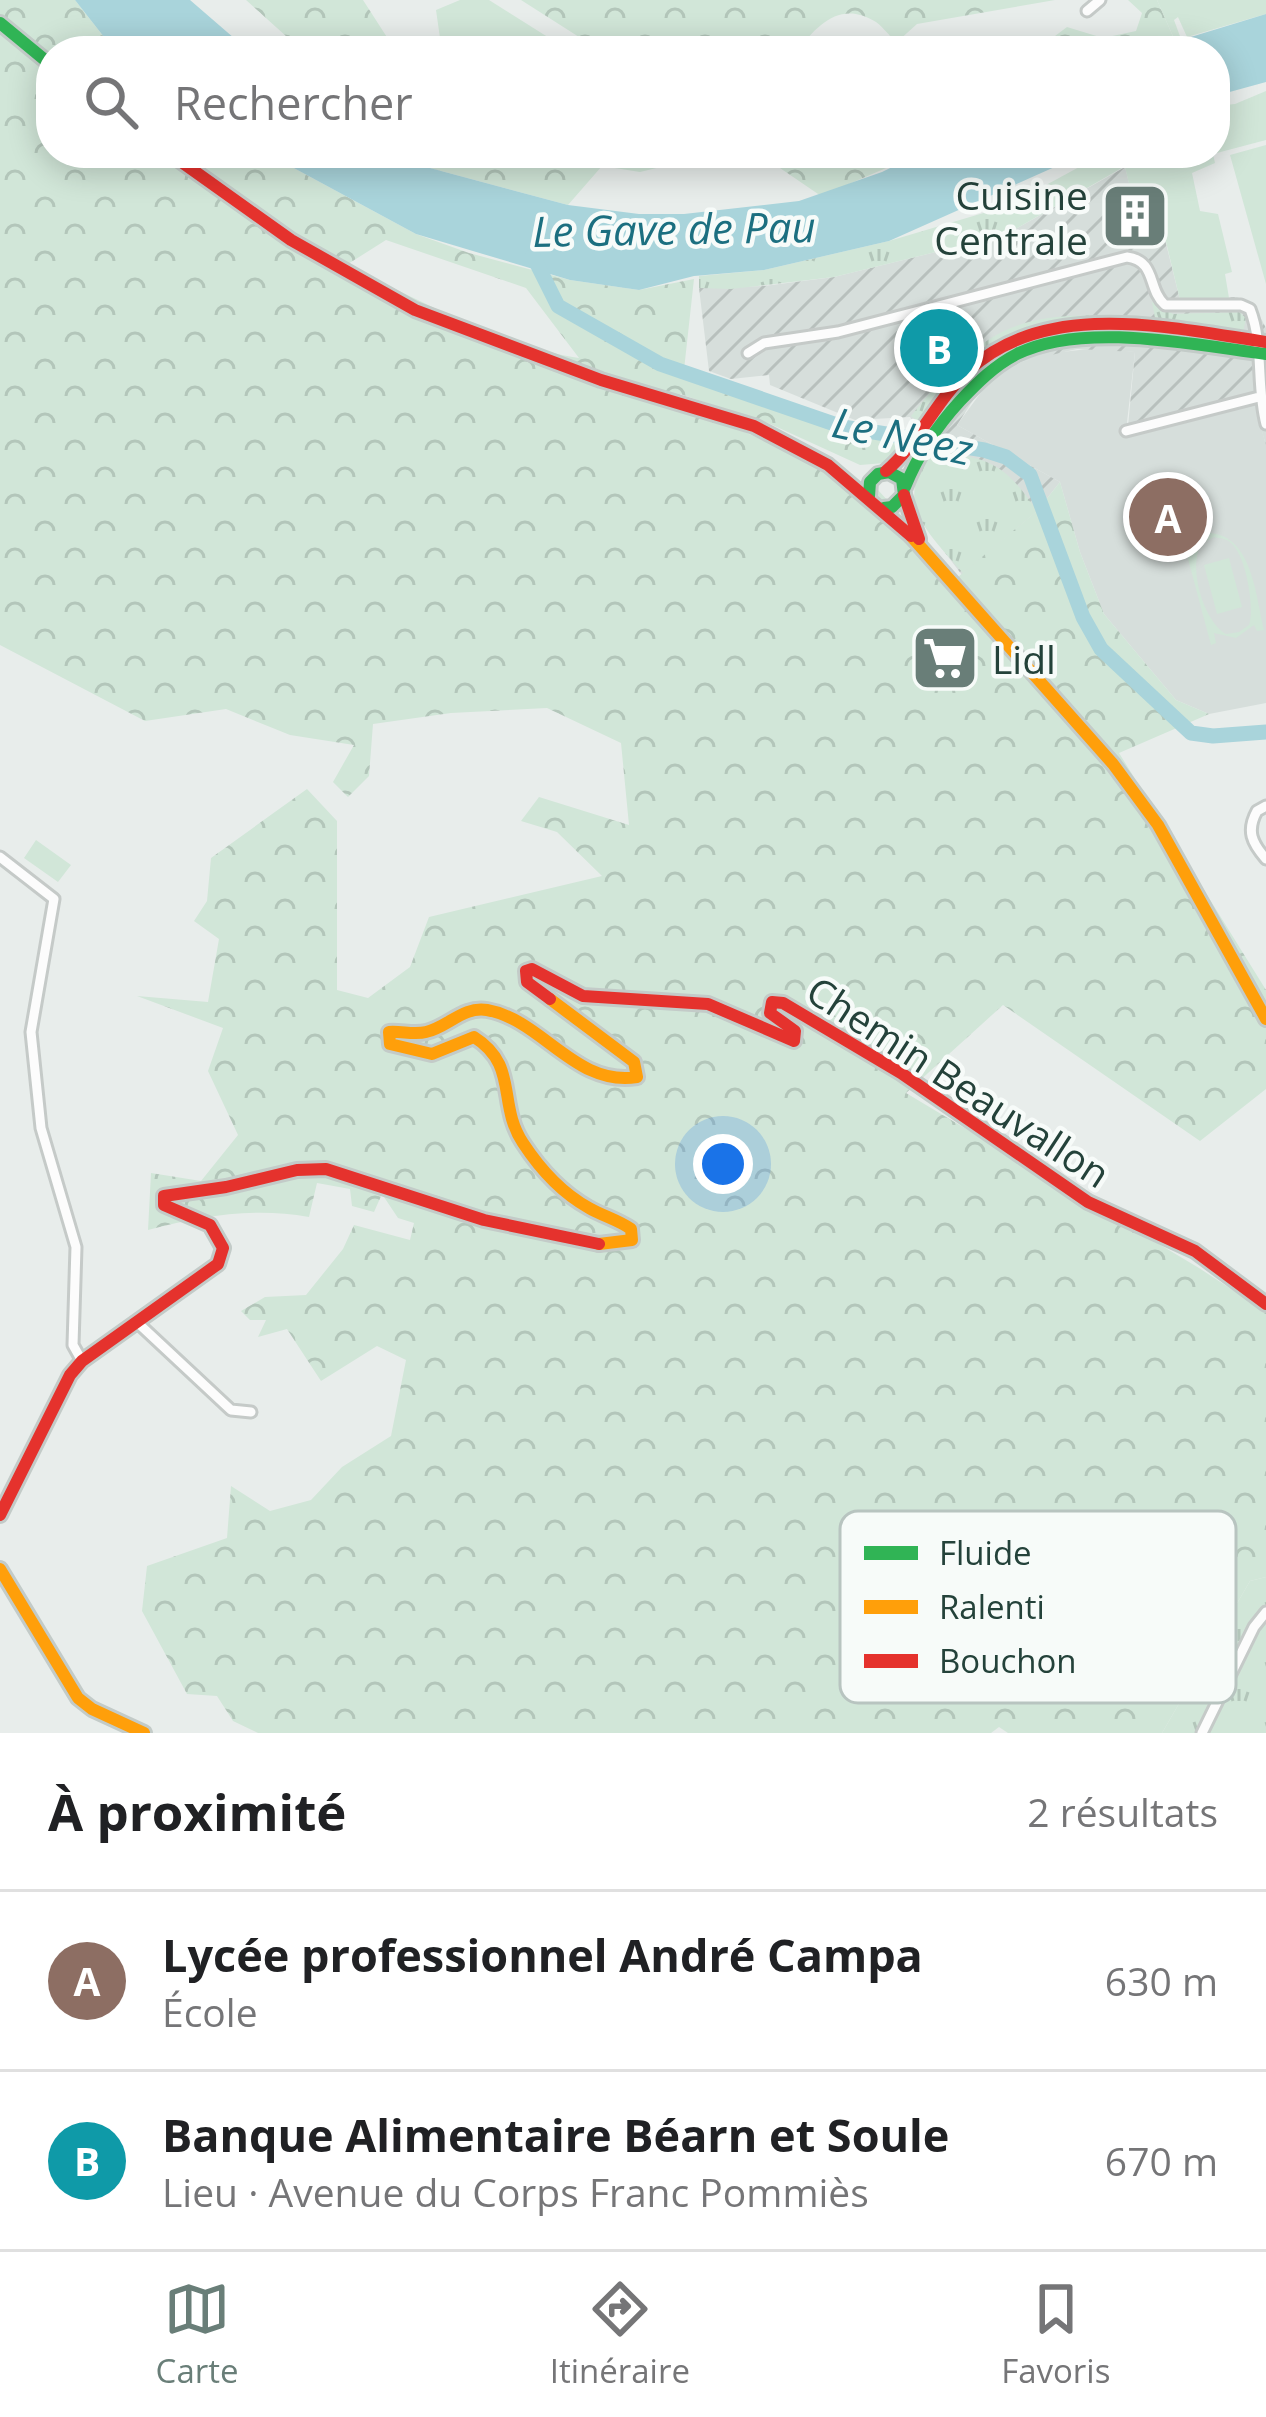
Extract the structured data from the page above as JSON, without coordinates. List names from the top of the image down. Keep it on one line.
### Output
{"streets":{"street":["Chemin Beauvallon"]},"water":["Le Gave de Pau","Le Neez"],"places":{"building":["Cuisine Centrale"],"supermarket":["Lidl"]},"legend":["Fluide","Ralenti","Bouchon"],"page":{"search":"Rechercher","pins":["B","A"],"heading":["À proximité","2 résultats"],"list":[{"mark":"A","name":"Lycée professionnel André Campa","note":"École","value":"630 m"},{"mark":"B","name":"Banque Alimentaire Béarn et Soule","note":"Lieu · Avenue du Corps Franc Pommiès","value":"670 m"}],"nav":["Carte","Itinéraire","Favoris"]}}
